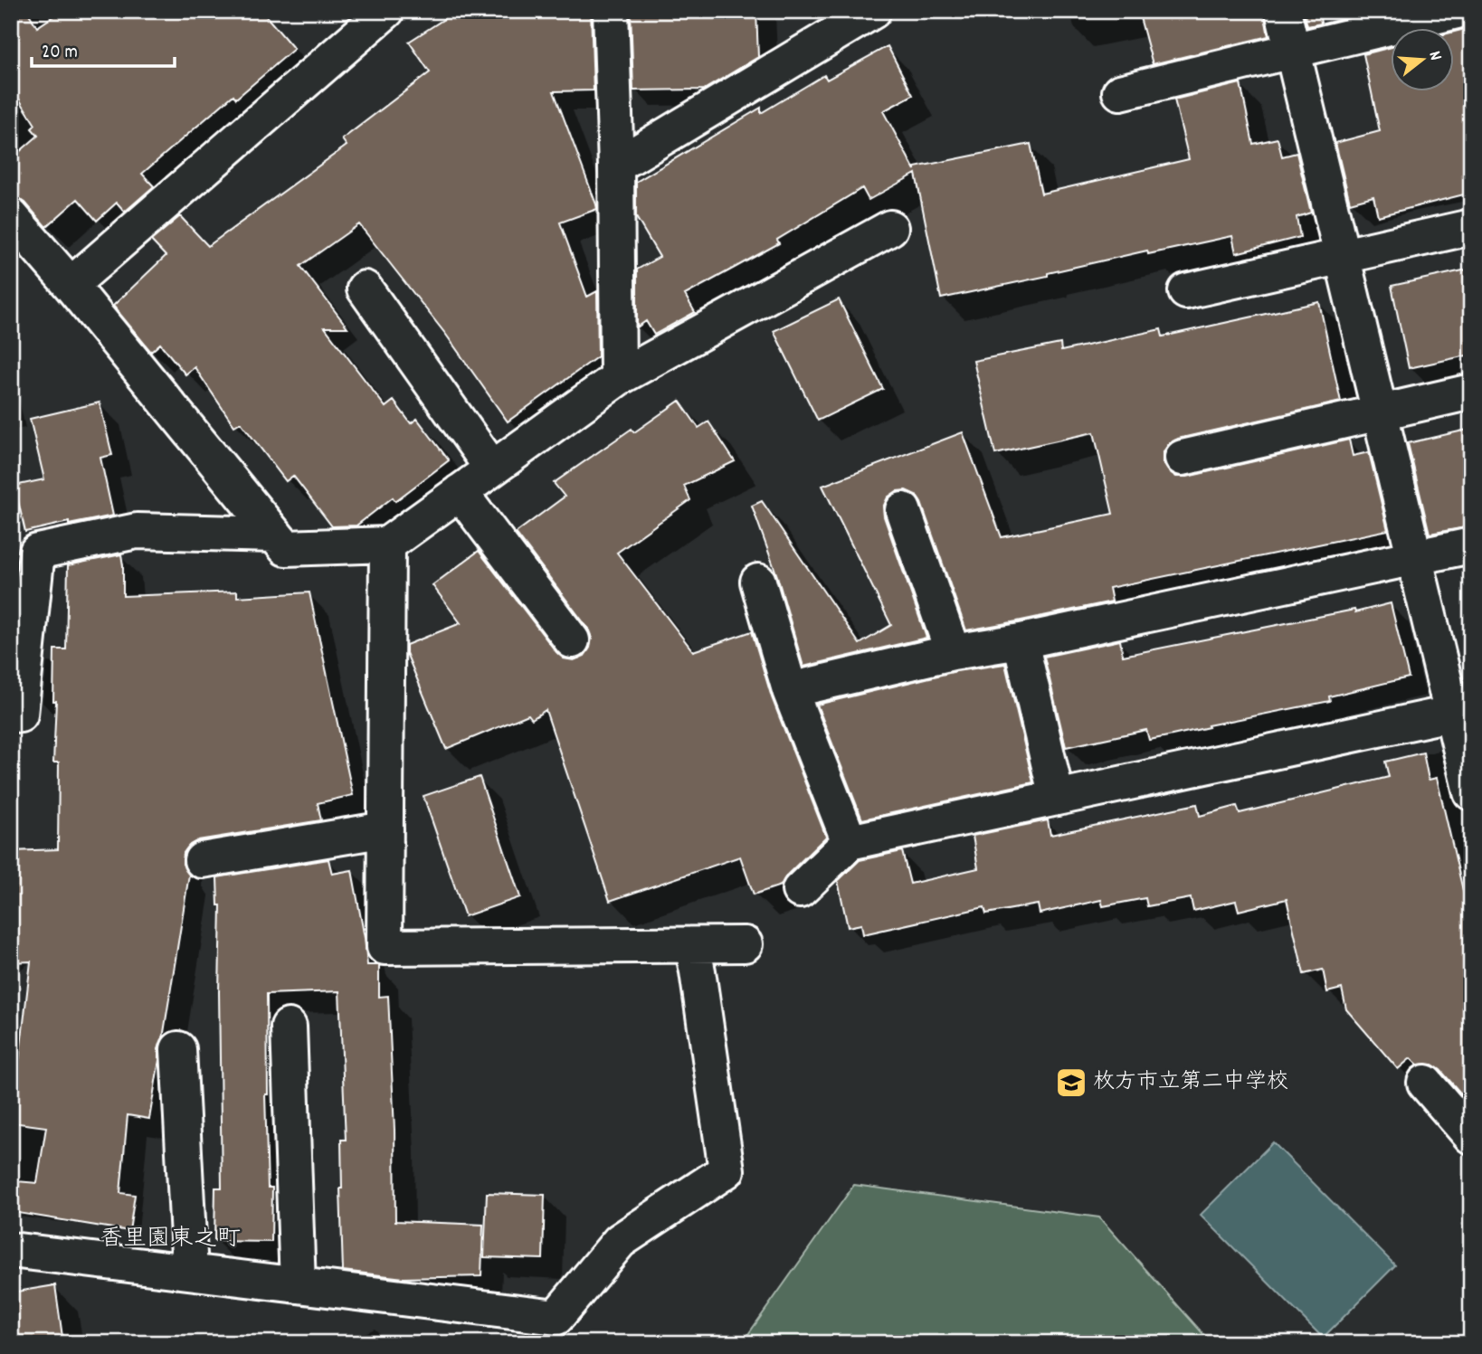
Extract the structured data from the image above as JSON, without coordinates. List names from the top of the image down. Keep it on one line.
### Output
{"districts":["香里園東之町"],"places":{"school or university":["枚方市立第二中学校"]},"scale_bar":"20 m","north":"right"}
